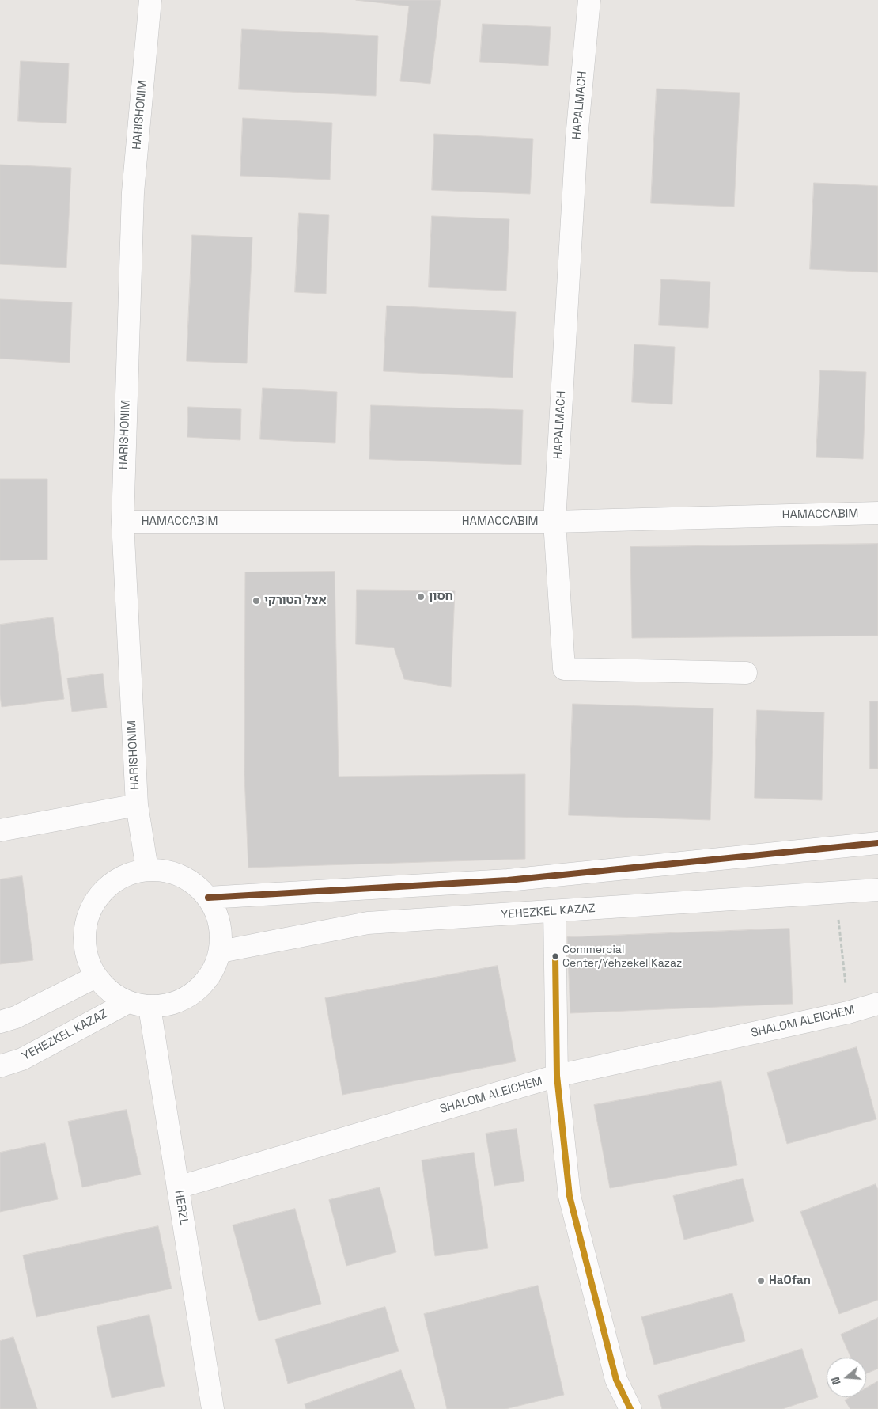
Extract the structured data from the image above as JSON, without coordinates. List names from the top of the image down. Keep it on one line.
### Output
{"streets":{"street":["HAPALMACH","HARISHONIM","HAMACCABIM","YEHEZKEL KAZAZ","SHALOM ALEICHEM","HERZL"]},"crossings":[["HAPALMACH","HAMACCABIM"],["HARISHONIM","HAMACCABIM"],["HARISHONIM","YEHEZKEL KAZAZ"],["HARISHONIM","HERZL"],["YEHEZKEL KAZAZ","HERZL"],["SHALOM ALEICHEM","HERZL"]],"places":["חסון","אצל הטורקי","Commercial Center/Yehzekel Kazaz","HaOfan"],"north":"left"}
